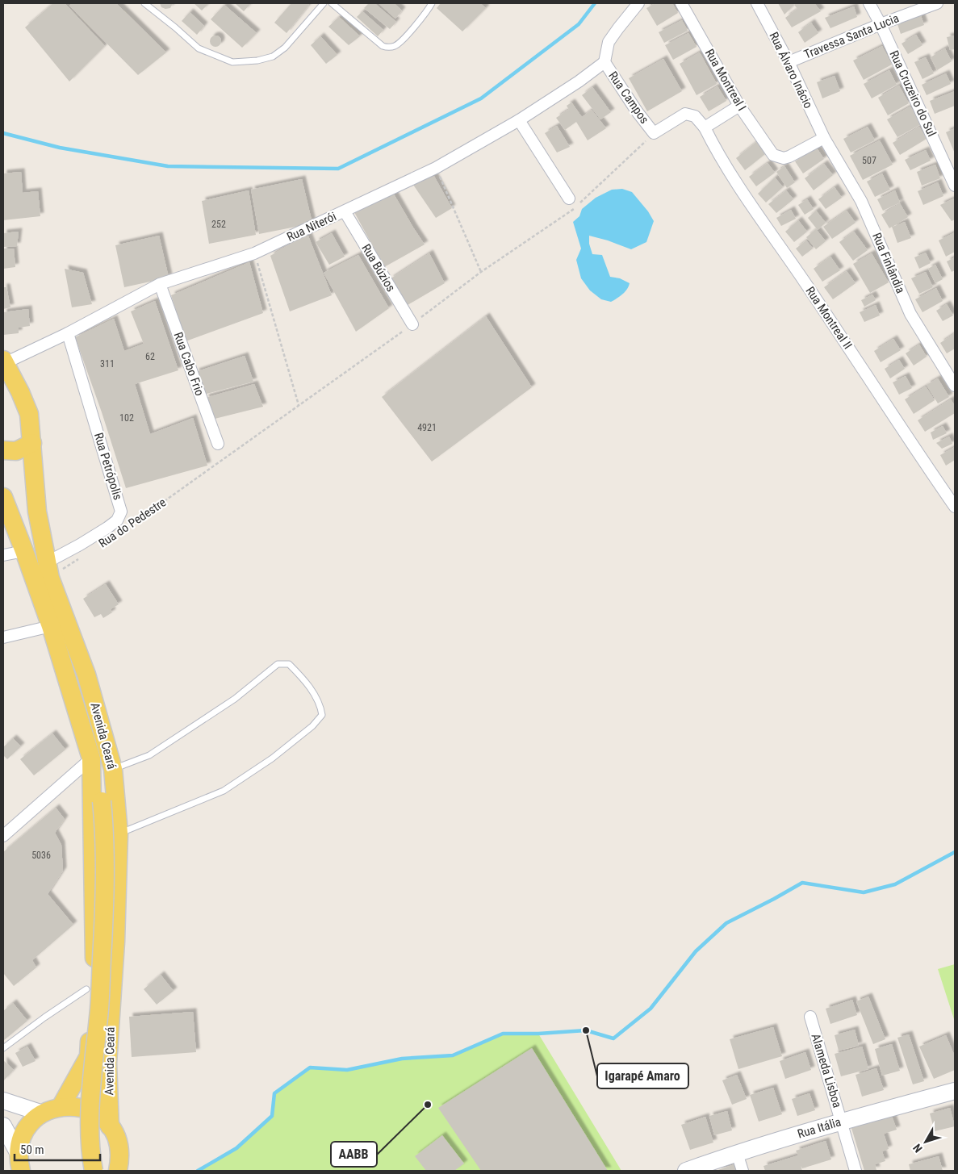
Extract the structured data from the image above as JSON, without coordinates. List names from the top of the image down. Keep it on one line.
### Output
{"streets":{"main road":["Avenida Ceará"],"street":["Travessa Santa Lucia","Rua Álvaro Inácio","Rua Montreal I","Rua Cruzeiro do Sul","Rua Campos","Rua Niterói","Rua Finlândia","Rua Búzios","Rua Montreal II","Rua Cabo Frio","Rua Petrópolis","Alameda Lisboa","Rua Itália"],"path":["Rua do Pedestre"]},"crossings":[["Travessa Santa Lucia","Rua Álvaro Inácio"],["Travessa Santa Lucia","Rua Cruzeiro do Sul"],["Rua Álvaro Inácio","Rua Montreal I"],["Rua Álvaro Inácio","Rua Finlândia"],["Rua Montreal I","Rua Finlândia"],["Rua Campos","Rua Niterói"],["Rua Campos","Rua do Pedestre"],["Rua Niterói","Rua Búzios"],["Rua Niterói","Rua Cabo Frio"],["Rua Niterói","Rua Petrópolis"],["Rua Niterói","Avenida Ceará"],["Rua Búzios","Rua do Pedestre"],["Rua Petrópolis","Avenida Ceará"],["Alameda Lisboa","Rua Itália"]],"places":["Igarapé Amaro","AABB"],"house_numbers":["507","252","62","311","102","4921","5036"],"scale_bar":"50 m","north":"bottom left"}
